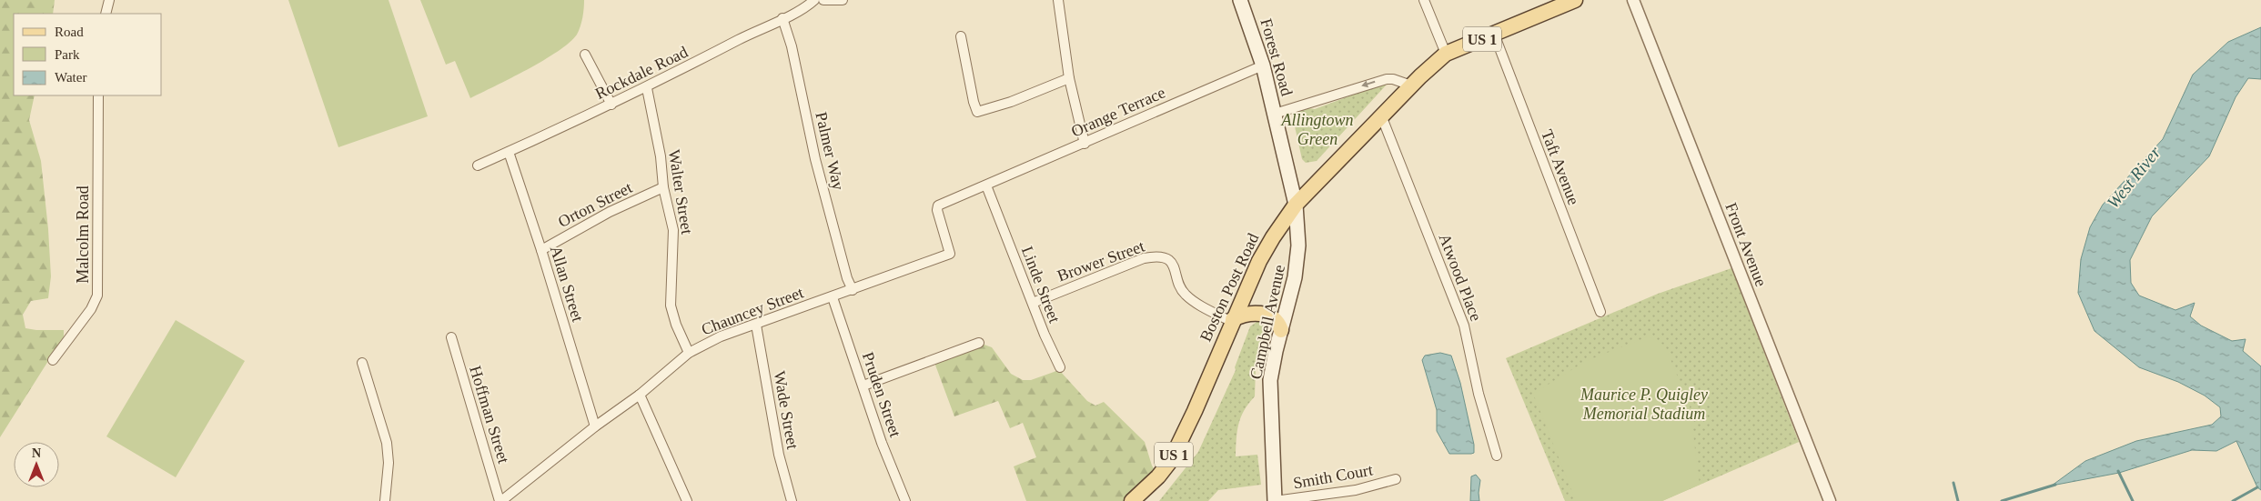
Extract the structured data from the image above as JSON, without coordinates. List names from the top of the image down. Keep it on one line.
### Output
{"streets":{"main road":["US 1","Forest Road","Boston Post Road","Campbell Avenue"],"street":["Rockdale Road","Orange Terrace","Palmer Way","Taft Avenue","Walter Street","Orton Street","Malcolm Road","Front Avenue","Brower Street","Atwood Place","Allan Street","Linde Street","Chauncey Street","Pruden Street","Wade Street","Hoffman Street","Smith Court"]},"crossings":[["Forest Road","Orange Terrace"],["Forest Road","Boston Post Road"],["Forest Road","Campbell Avenue"],["Rockdale Road","Palmer Way"],["Rockdale Road","Walter Street"],["Rockdale Road","Allan Street"],["Orange Terrace","Linde Street"],["Orange Terrace","Chauncey Street"],["Palmer Way","Chauncey Street"],["Taft Avenue","Boston Post Road"],["Walter Street","Orton Street"],["Walter Street","Chauncey Street"],["Orton Street","Allan Street"],["Brower Street","Linde Street"],["Brower Street","Boston Post Road"],["Atwood Place","Boston Post Road"],["Allan Street","Chauncey Street"],["Linde Street","Chauncey Street"],["Boston Post Road","Campbell Avenue"],["Chauncey Street","Pruden Street"],["Chauncey Street","Wade Street"],["Chauncey Street","Hoffman Street"],["Campbell Avenue","Smith Court"]],"water":["West River"],"parks":["Allingtown Green","Maurice P. Quigley Memorial Stadium"],"legend":["Road","Park","Water"],"north":"top"}
